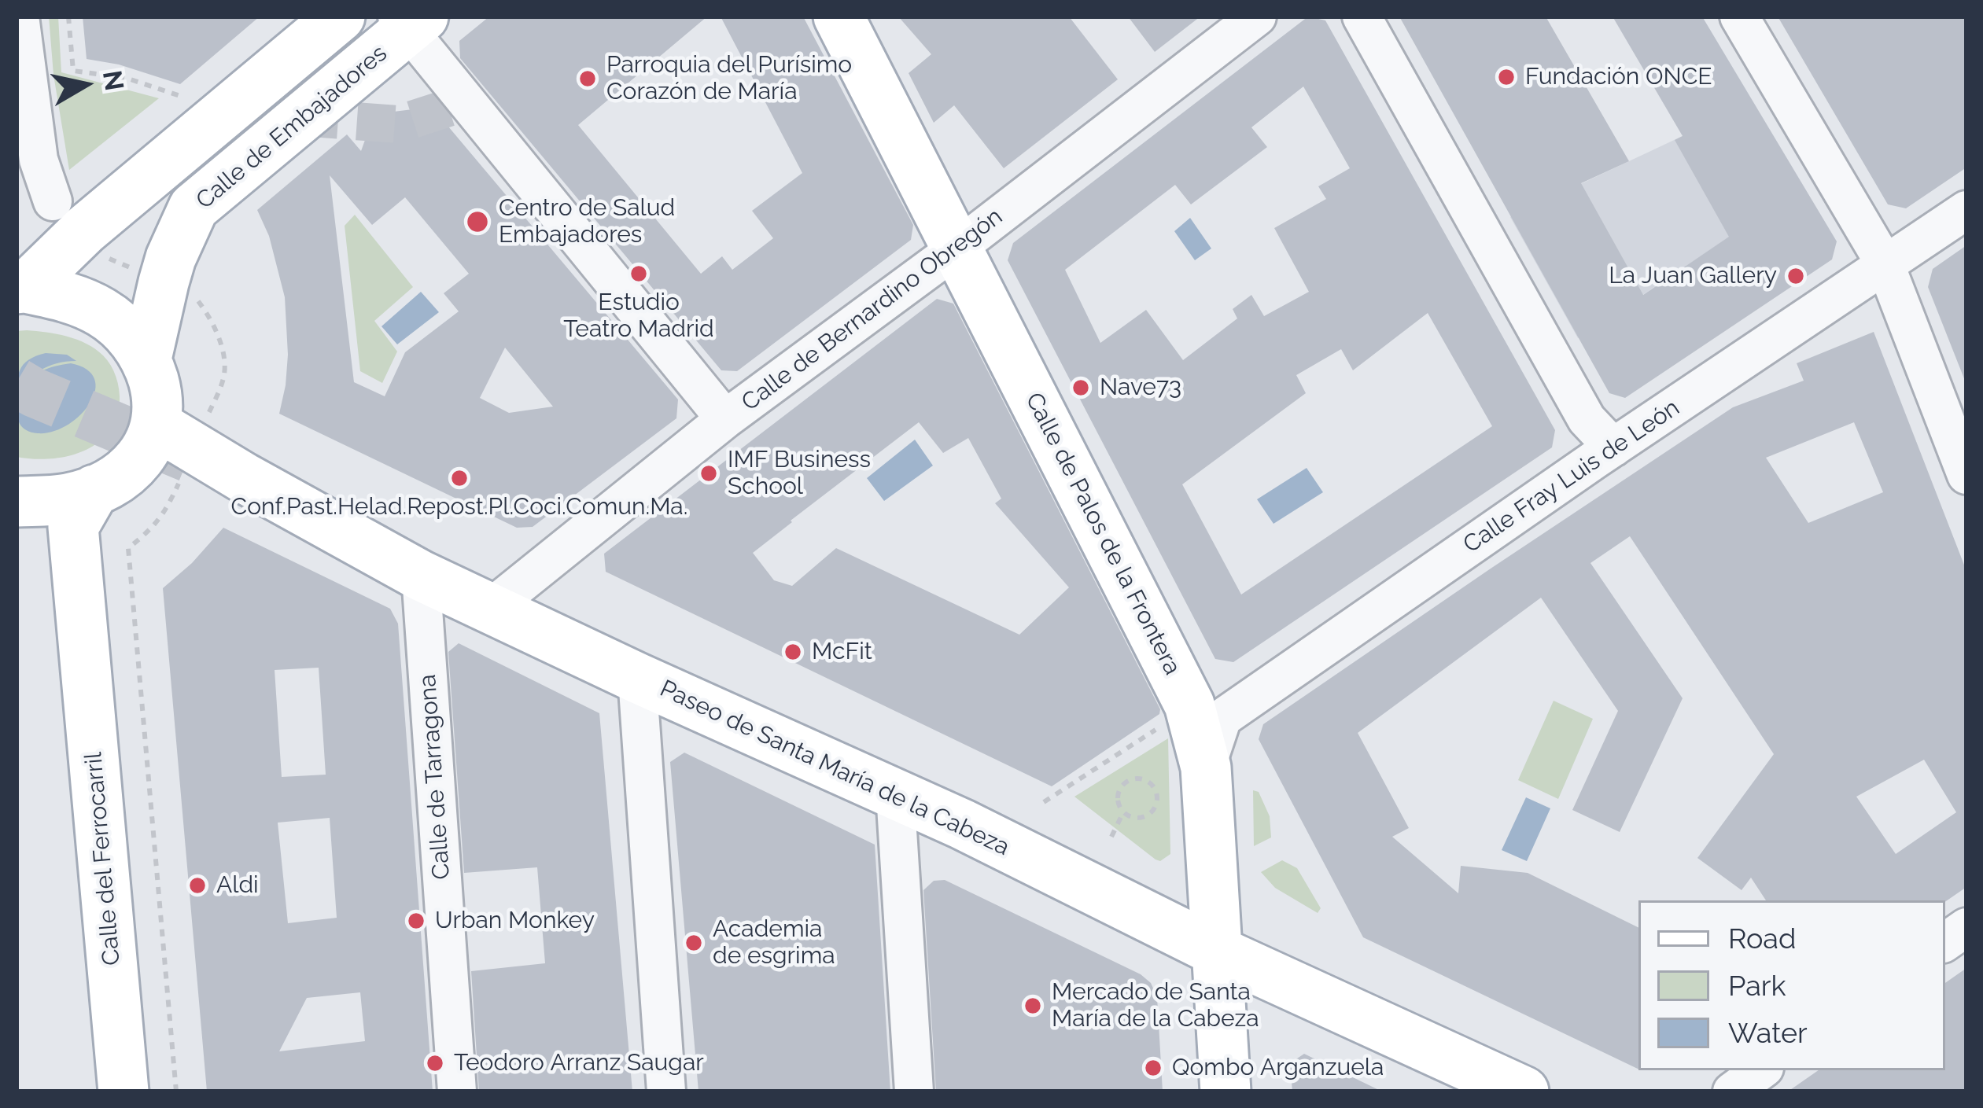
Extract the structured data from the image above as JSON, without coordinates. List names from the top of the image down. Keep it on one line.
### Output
{"streets":{"main road":["Calle de Embajadores","Calle de Palos de la Frontera","Paseo de Santa María de la Cabeza","Calle del Ferrocarril"],"street":["Calle de Bernardino Obregón","Calle Fray Luis de León","Calle de Tarragona"]},"crossings":[["Calle de Bernardino Obregón","Calle de Palos de la Frontera"],["Calle de Bernardino Obregón","Paseo de Santa María de la Cabeza"],["Calle Fray Luis de León","Calle de Palos de la Frontera"],["Calle de Palos de la Frontera","Paseo de Santa María de la Cabeza"],["Paseo de Santa María de la Cabeza","Calle de Tarragona"]],"places":["Fundación ONCE","Parroquia del Purísimo Corazón de María","Centro de Salud Embajadores","Estudio Teatro Madrid","La Juan Gallery","Nave73","IMF Business School","Conf.Past.Helad.Repost.Pl.Coci.Comun.Ma.","McFit","Aldi","Urban Monkey","Academia de esgrima","Mercado de Santa María de la Cabeza","Teodoro Arranz Saugar","Qombo Arganzuela"],"legend":["Road","Park","Water"],"north":"right"}
